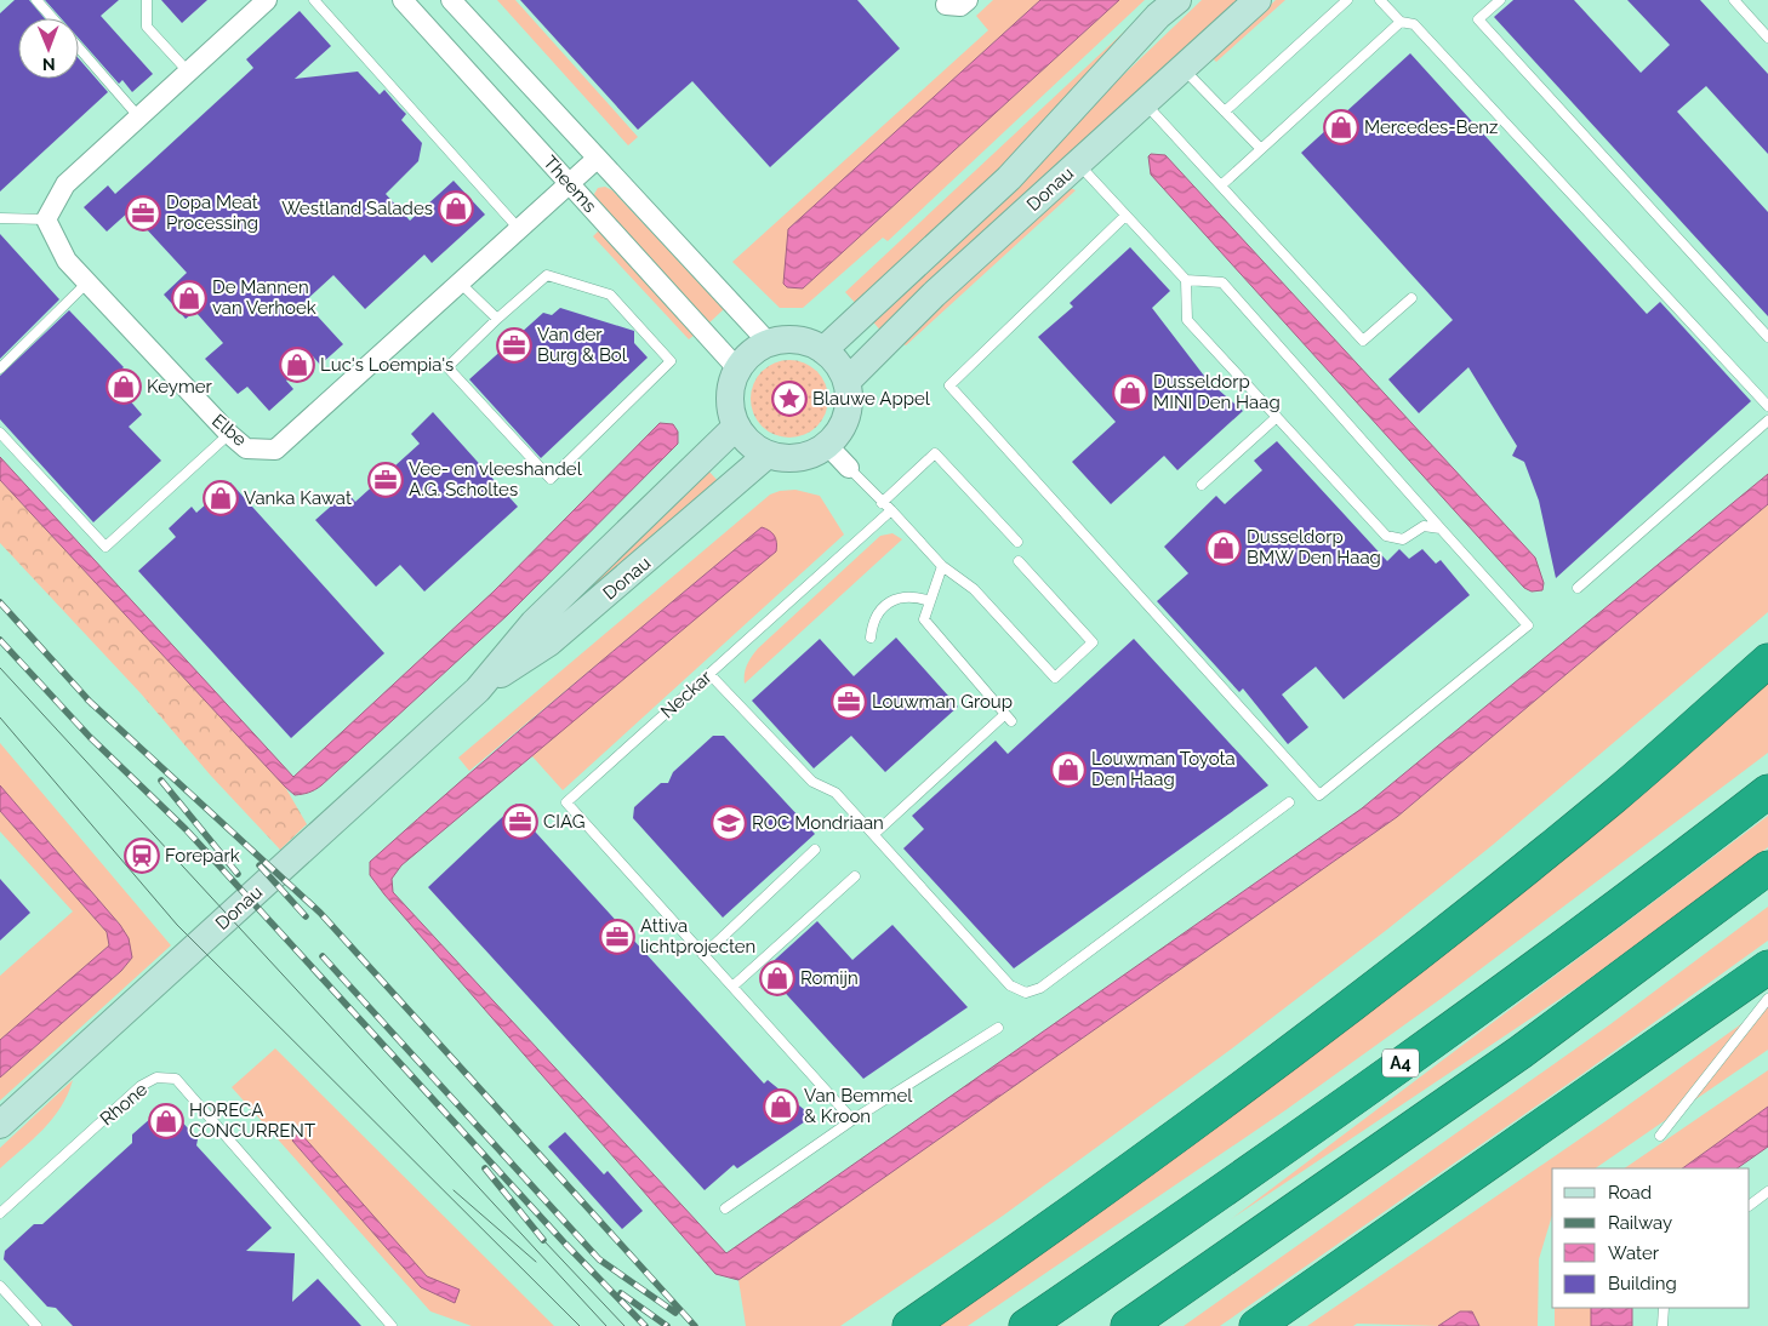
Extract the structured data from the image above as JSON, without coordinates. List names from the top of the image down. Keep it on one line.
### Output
{"streets":{"highway":["A4"],"main road":["Donau"],"street":["Theems","Elbe"],"lane":["Neckar","Rhone"]},"crossings":[["Theems","Donau"],["Theems","Elbe"]],"places":{"shop":["Mercedes-Benz","Westland Salades","De Mannen van Verhoek","Luc's Loempia's","Keymer","Dusseldorp MINI Den Haag","Vanka Kawat","Dusseldorp BMW Den Haag","Louwman Toyota Den Haag","Romijn","Van Bemmel & Kroon","HORECA CONCURRENT"],"office":["Dopa Meat Processing","Van der Burg & Bol","Vee- en vleeshandel A.G. Scholtes","Louwman Group","CIAG","Attiva lichtprojecten"],"place":["Blauwe Appel"],"school or university":["ROC Mondriaan"],"station":["Forepark"]},"legend":["Road","Railway","Water","Building"],"north":"bottom"}
